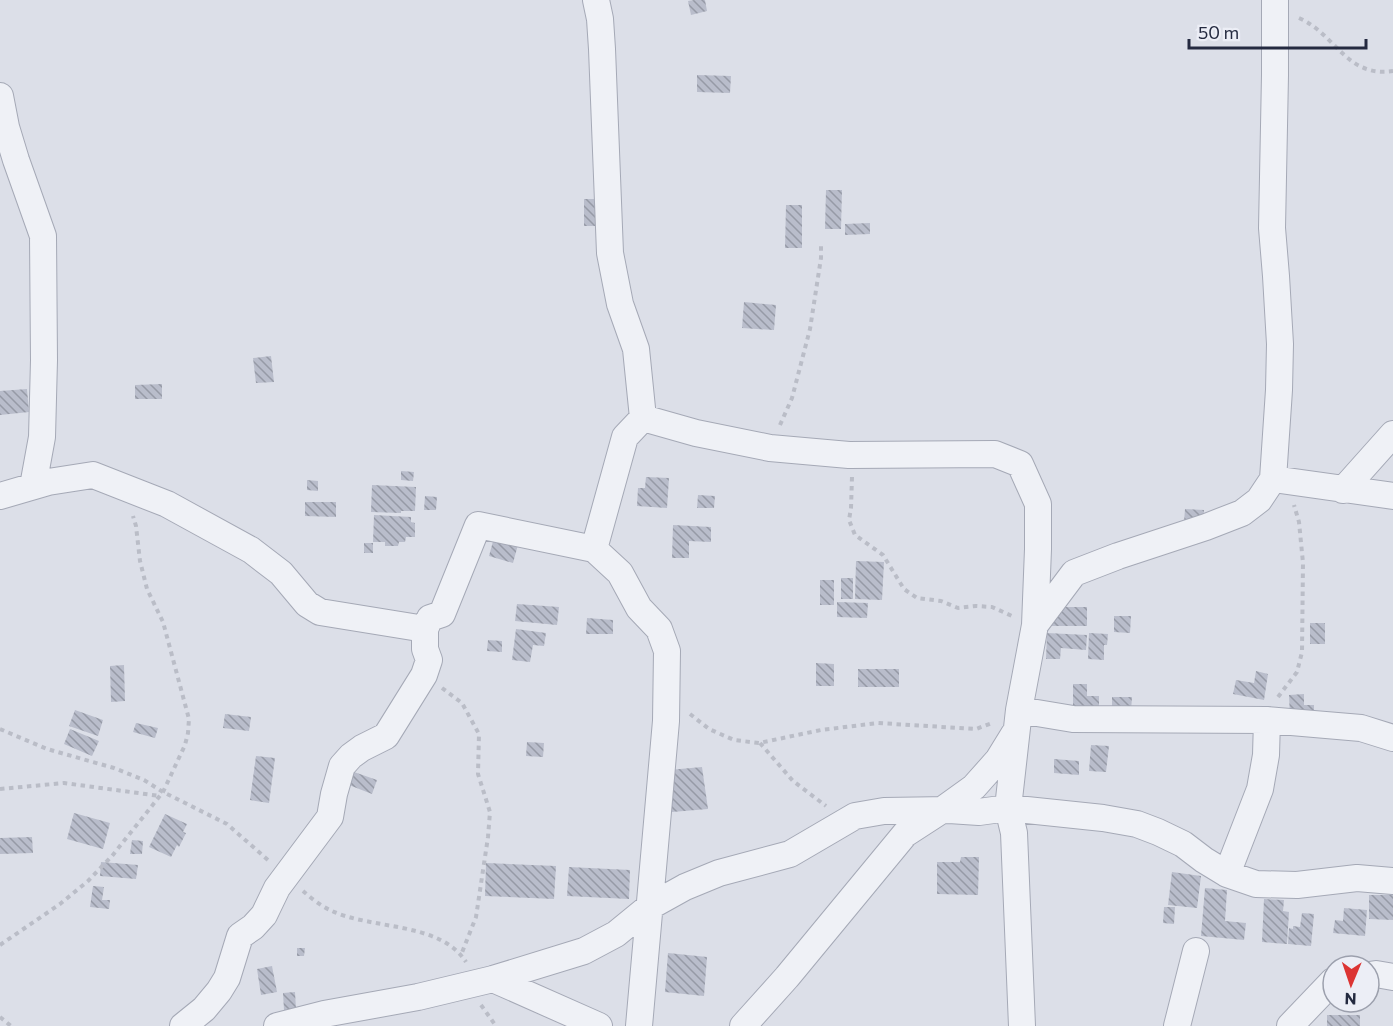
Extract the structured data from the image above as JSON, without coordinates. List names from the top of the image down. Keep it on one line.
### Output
{"scale_bar":"50 m","north":"bottom"}
